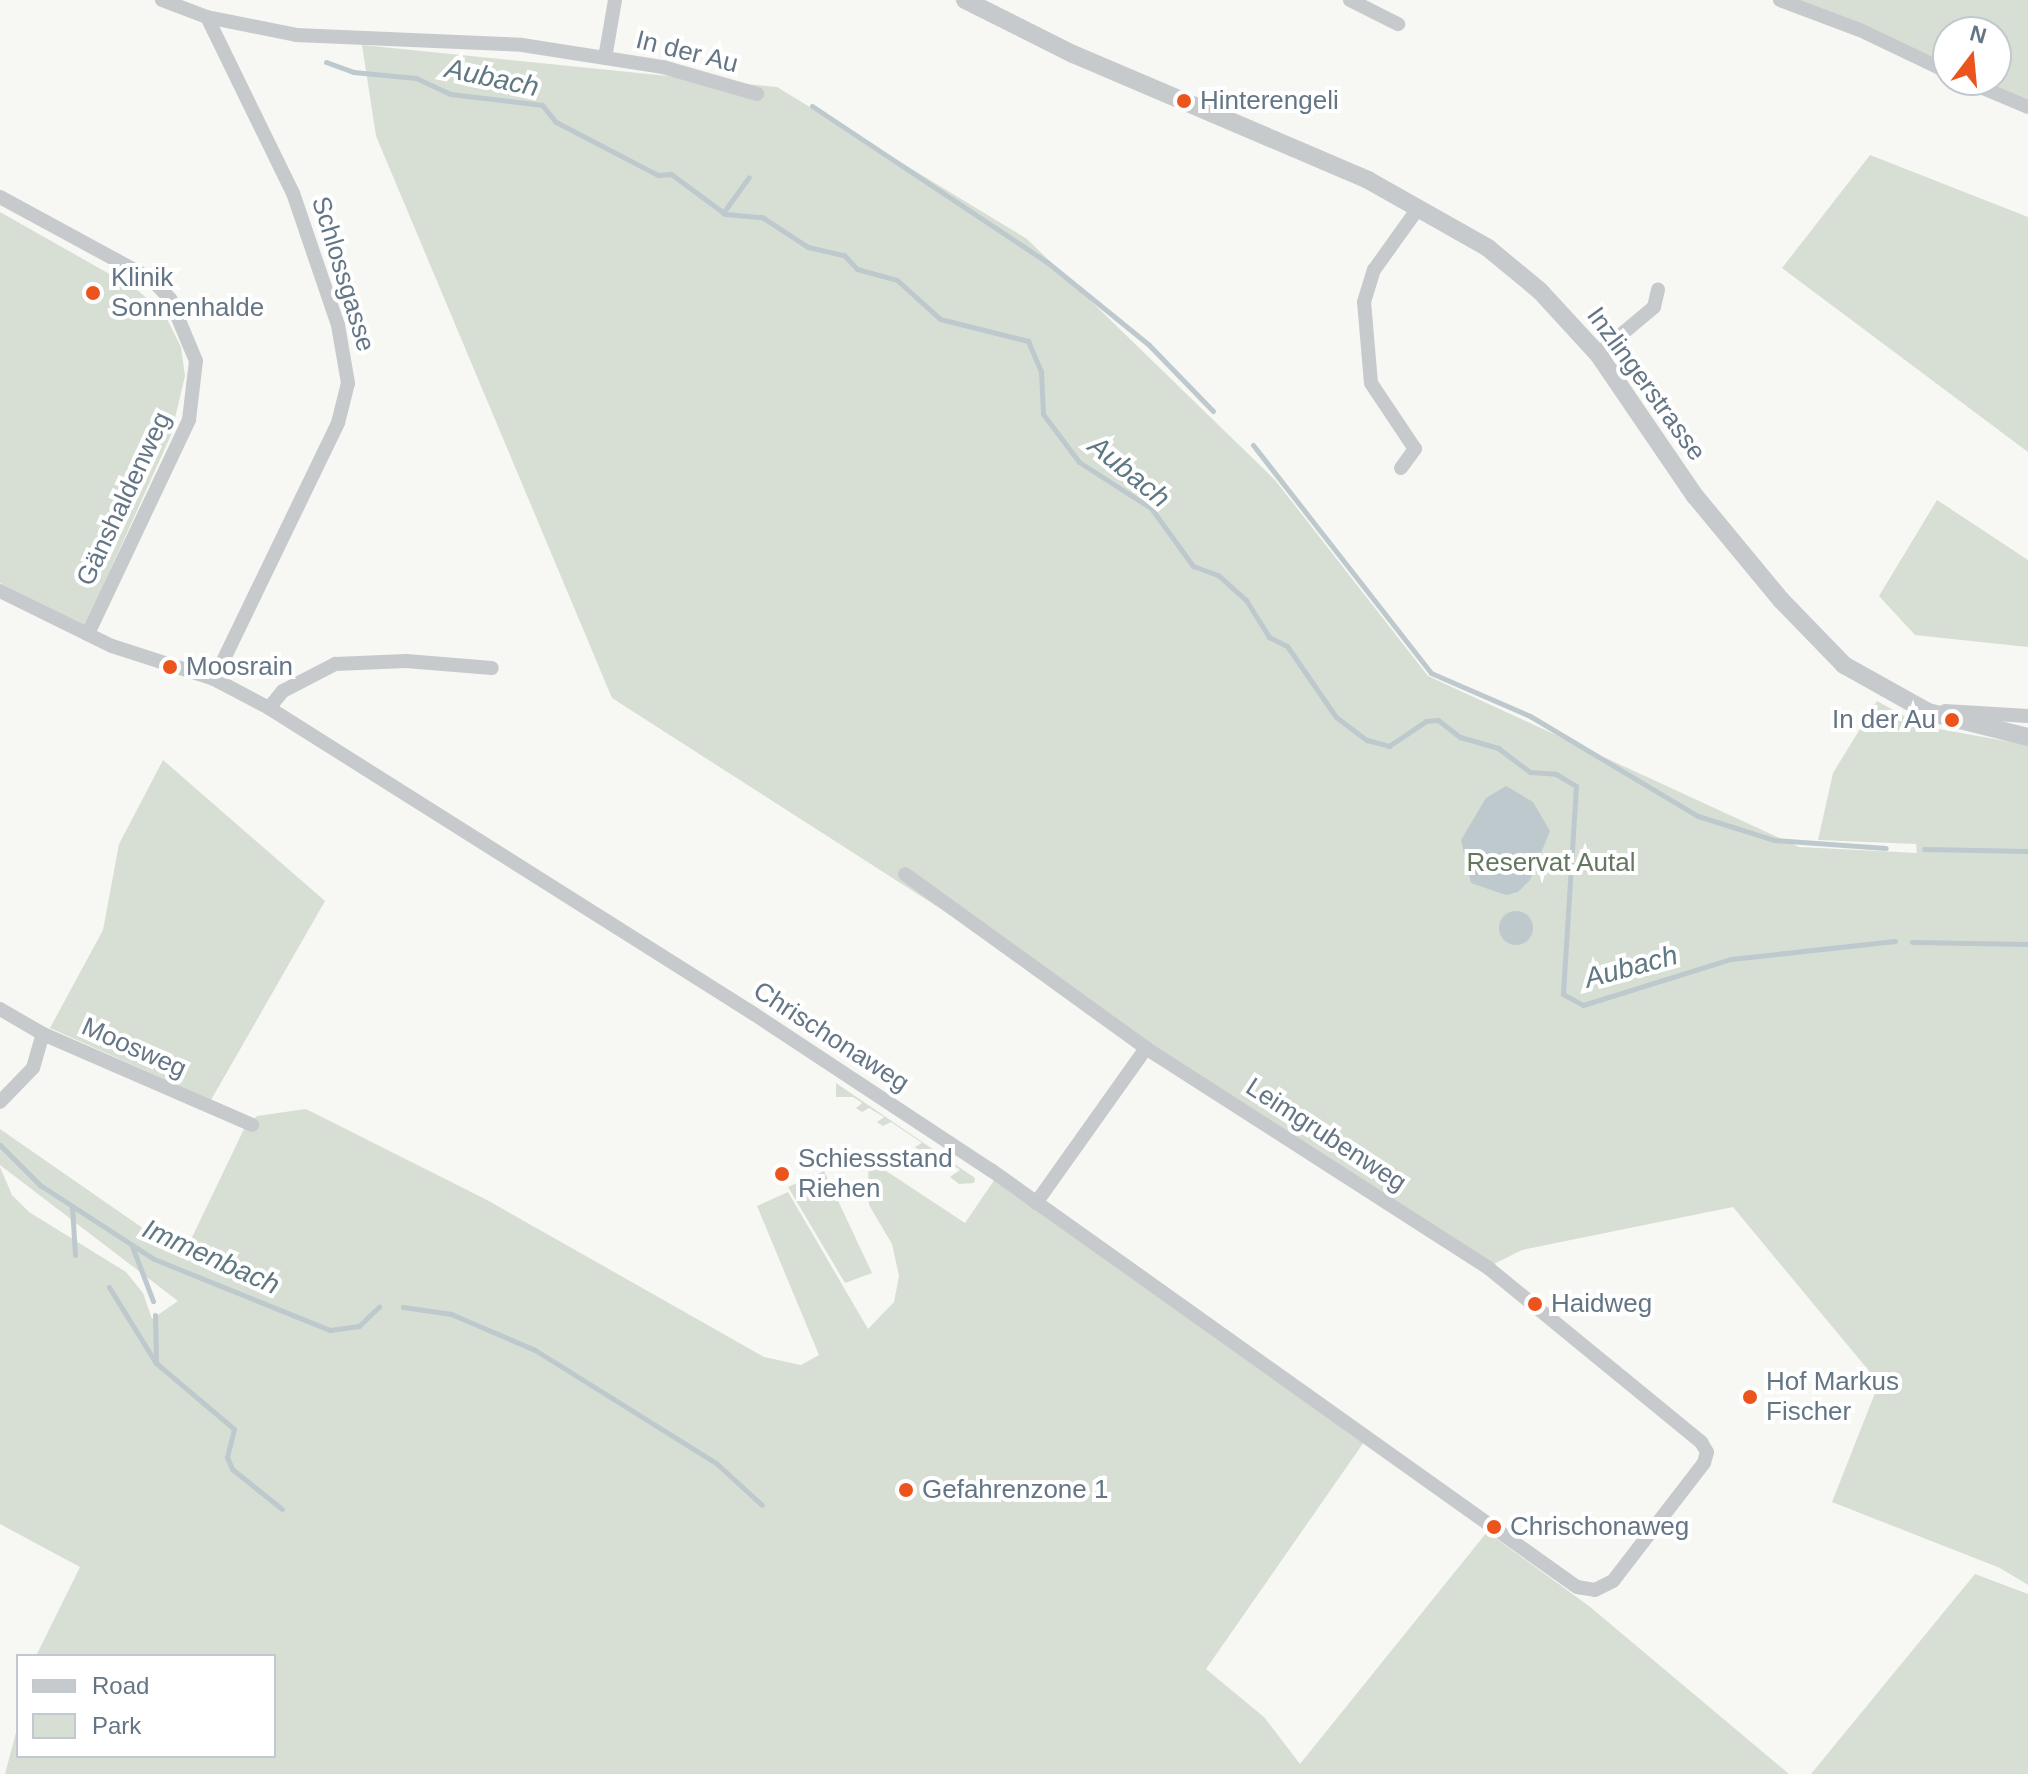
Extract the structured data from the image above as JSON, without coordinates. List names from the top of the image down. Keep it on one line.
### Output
{"streets":{"street":["In der Au","Schlossgasse","Inzlingerstrasse","Gänshaldenweg","Chrischonaweg","Moosweg","Leimgrubenweg"]},"crossings":[["In der Au","Schlossgasse"],["Schlossgasse","Chrischonaweg"],["Gänshaldenweg","Chrischonaweg"],["Chrischonaweg","Leimgrubenweg"]],"water":["Aubach","Immenbach"],"parks":["Reservat Autal"],"places":["Hinterengeli","Klinik Sonnenhalde","Moosrain","In der Au","Schiessstand Riehen","Haidweg","Hof Markus Fischer","Gefahrenzone 1","Chrischonaweg"],"legend":["Road","Park"],"north":"top"}
